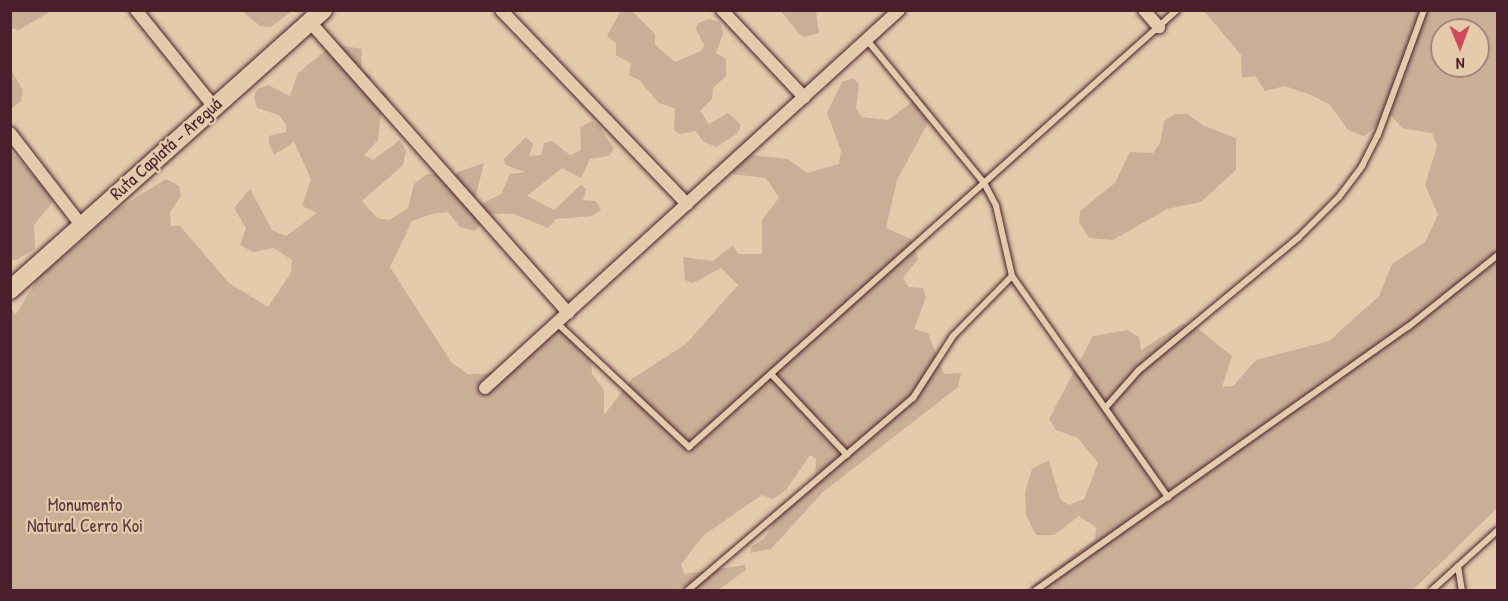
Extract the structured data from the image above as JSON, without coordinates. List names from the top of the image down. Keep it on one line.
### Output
{"streets":{"main road":["Ruta Capiatá - Areguá"]},"parks":["Monumento Natural Cerro Koi"],"north":"bottom"}
